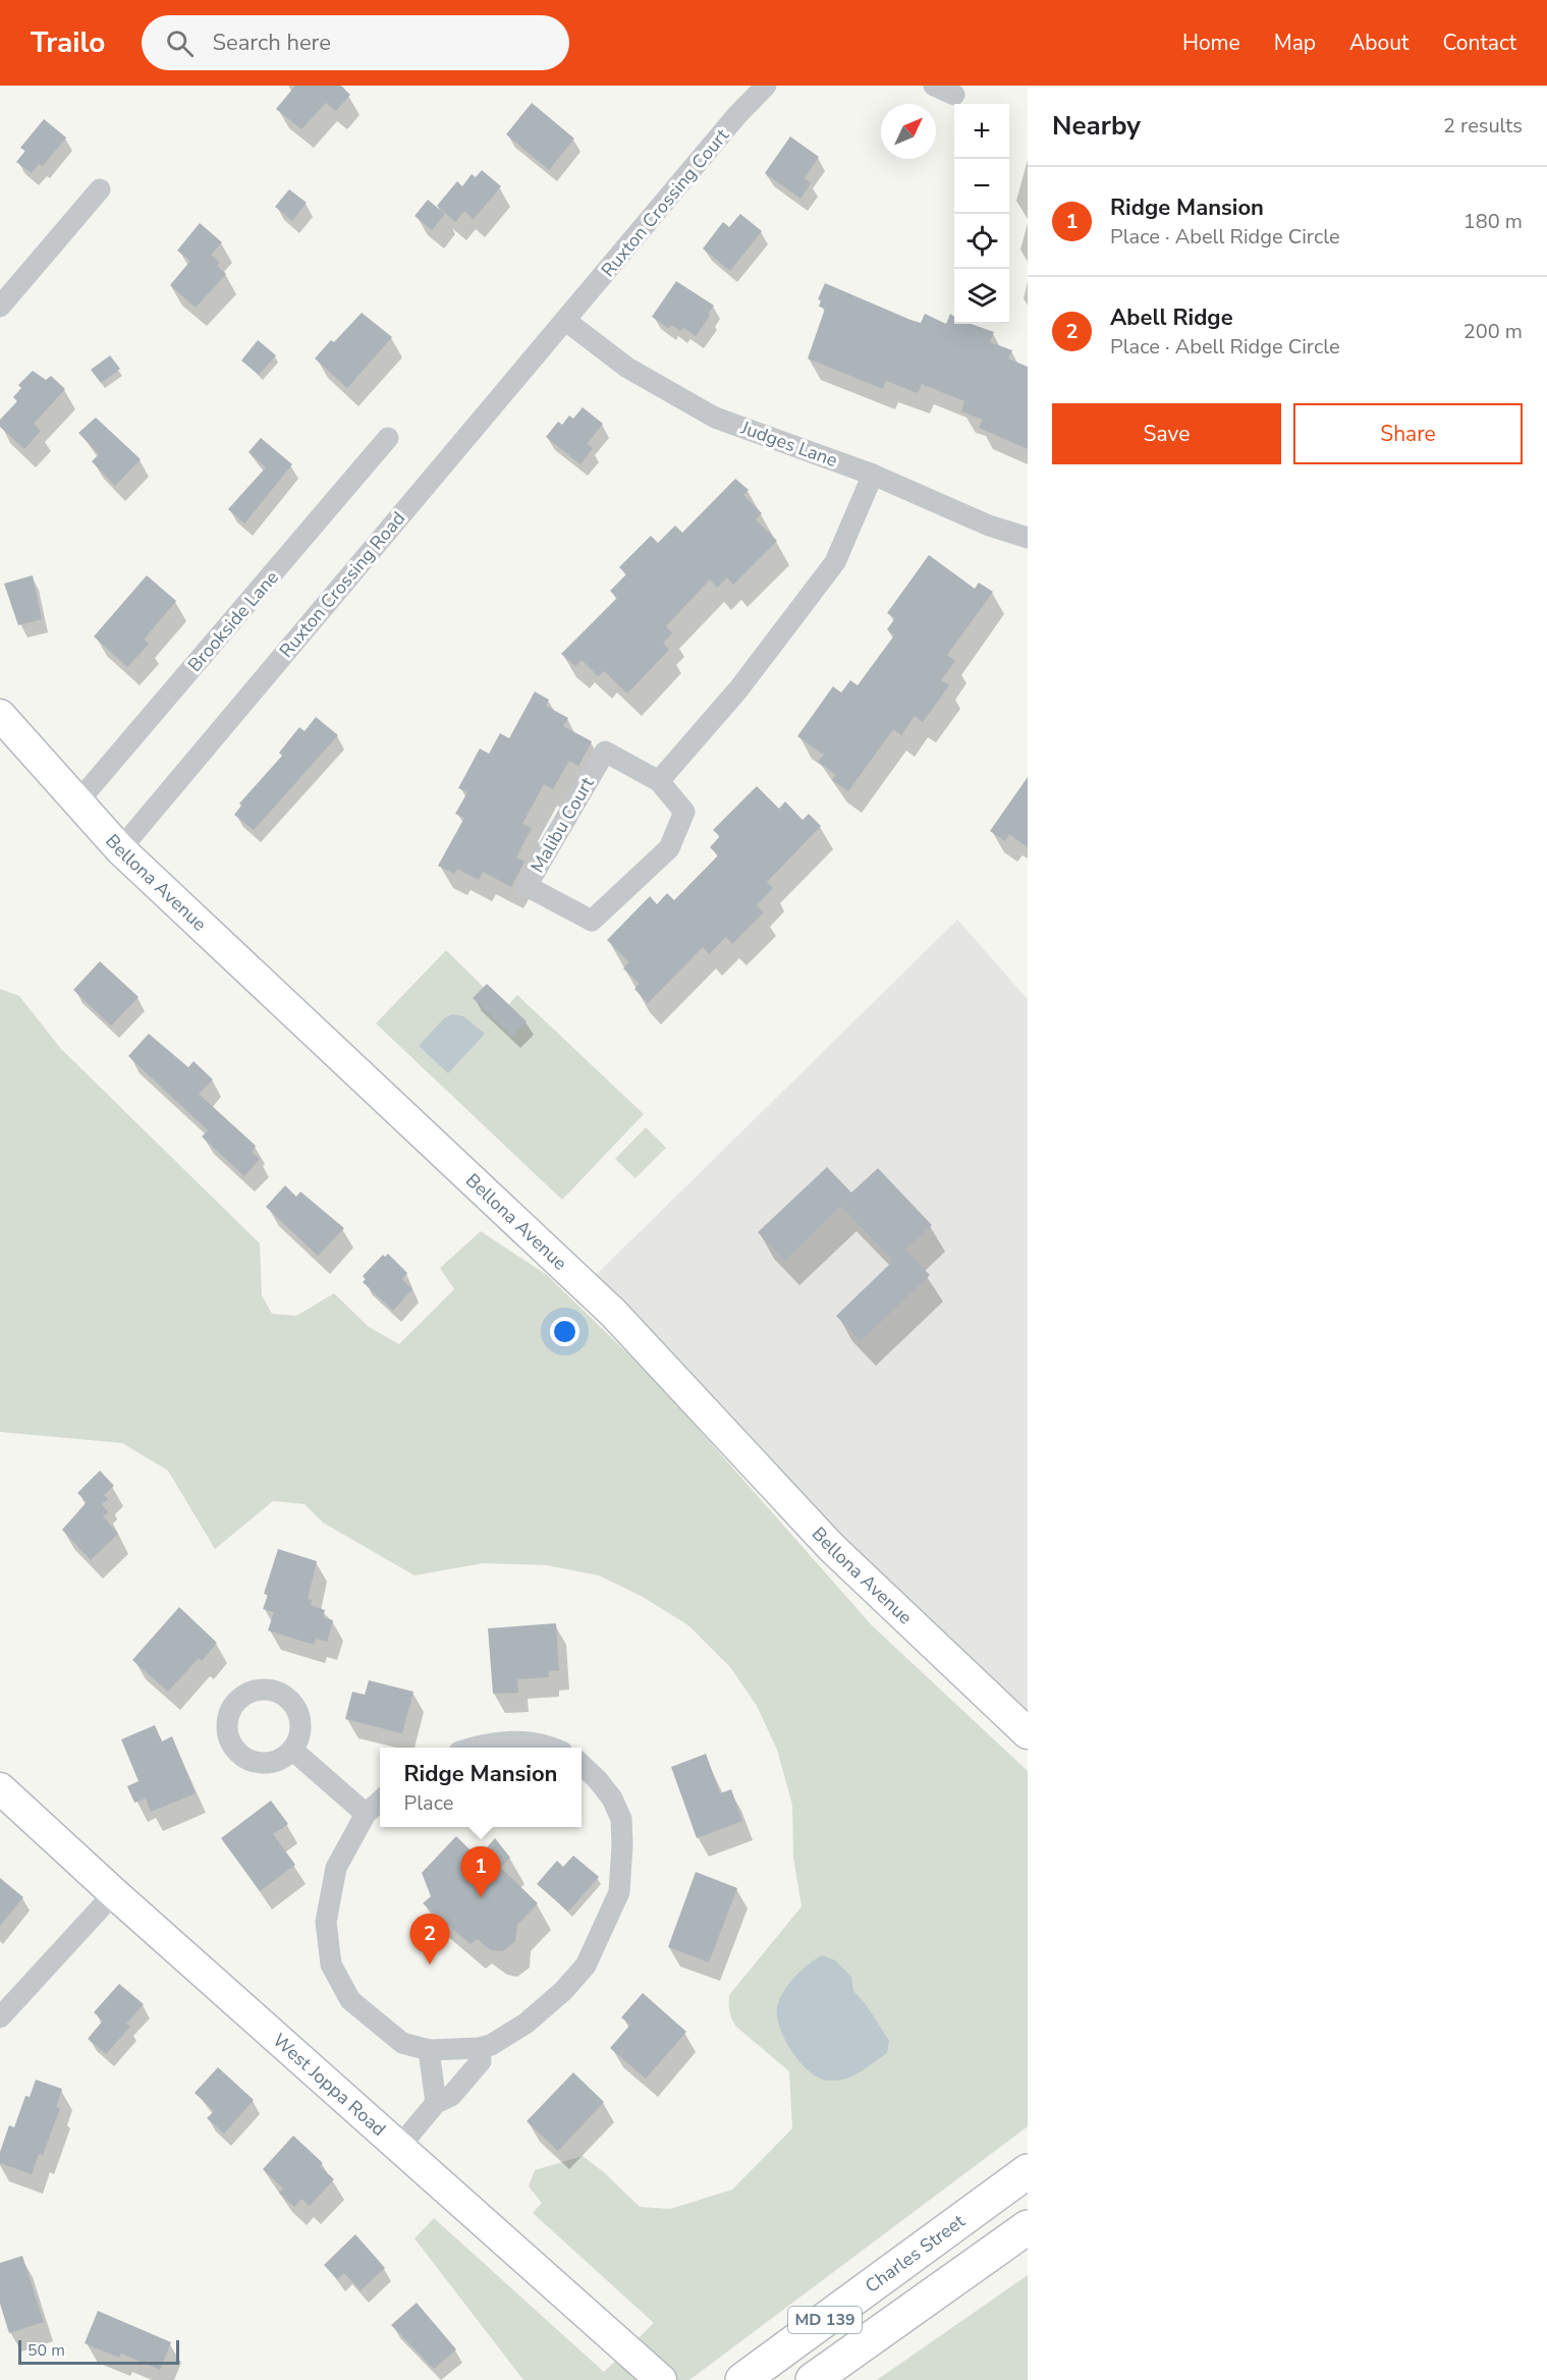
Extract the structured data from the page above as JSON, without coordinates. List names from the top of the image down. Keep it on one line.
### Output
{"streets":{"main road":["Charles Street","MD 139"],"street":["Ruxton Crossing Court","Judges Lane","Ruxton Crossing Road","Brookside Lane","Malibu Court","Bellona Avenue","West Joppa Road"]},"crossings":[["Ruxton Crossing Court","Judges Lane"],["Ruxton Crossing Court","Ruxton Crossing Road"],["Judges Lane","Ruxton Crossing Road"],["Ruxton Crossing Road","Bellona Avenue"],["Brookside Lane","Bellona Avenue"]],"scale_bar":"50 m","north":"top right","page":{"header":"Trailo","search":"Search here","nav":["Home","Map","About","Contact"],"heading":["Nearby","2 results"],"map_buttons":["+","−"],"list":[{"mark":"1","name":"Ridge Mansion","note":"Place · Abell Ridge Circle","value":"180 m"},{"mark":"2","name":"Abell Ridge","note":"Place · Abell Ridge Circle","value":"200 m"}],"buttons":["Save","Share"],"popup":["Ridge Mansion","Place"],"pins":["1","2"],"scale":"50 m"}}
